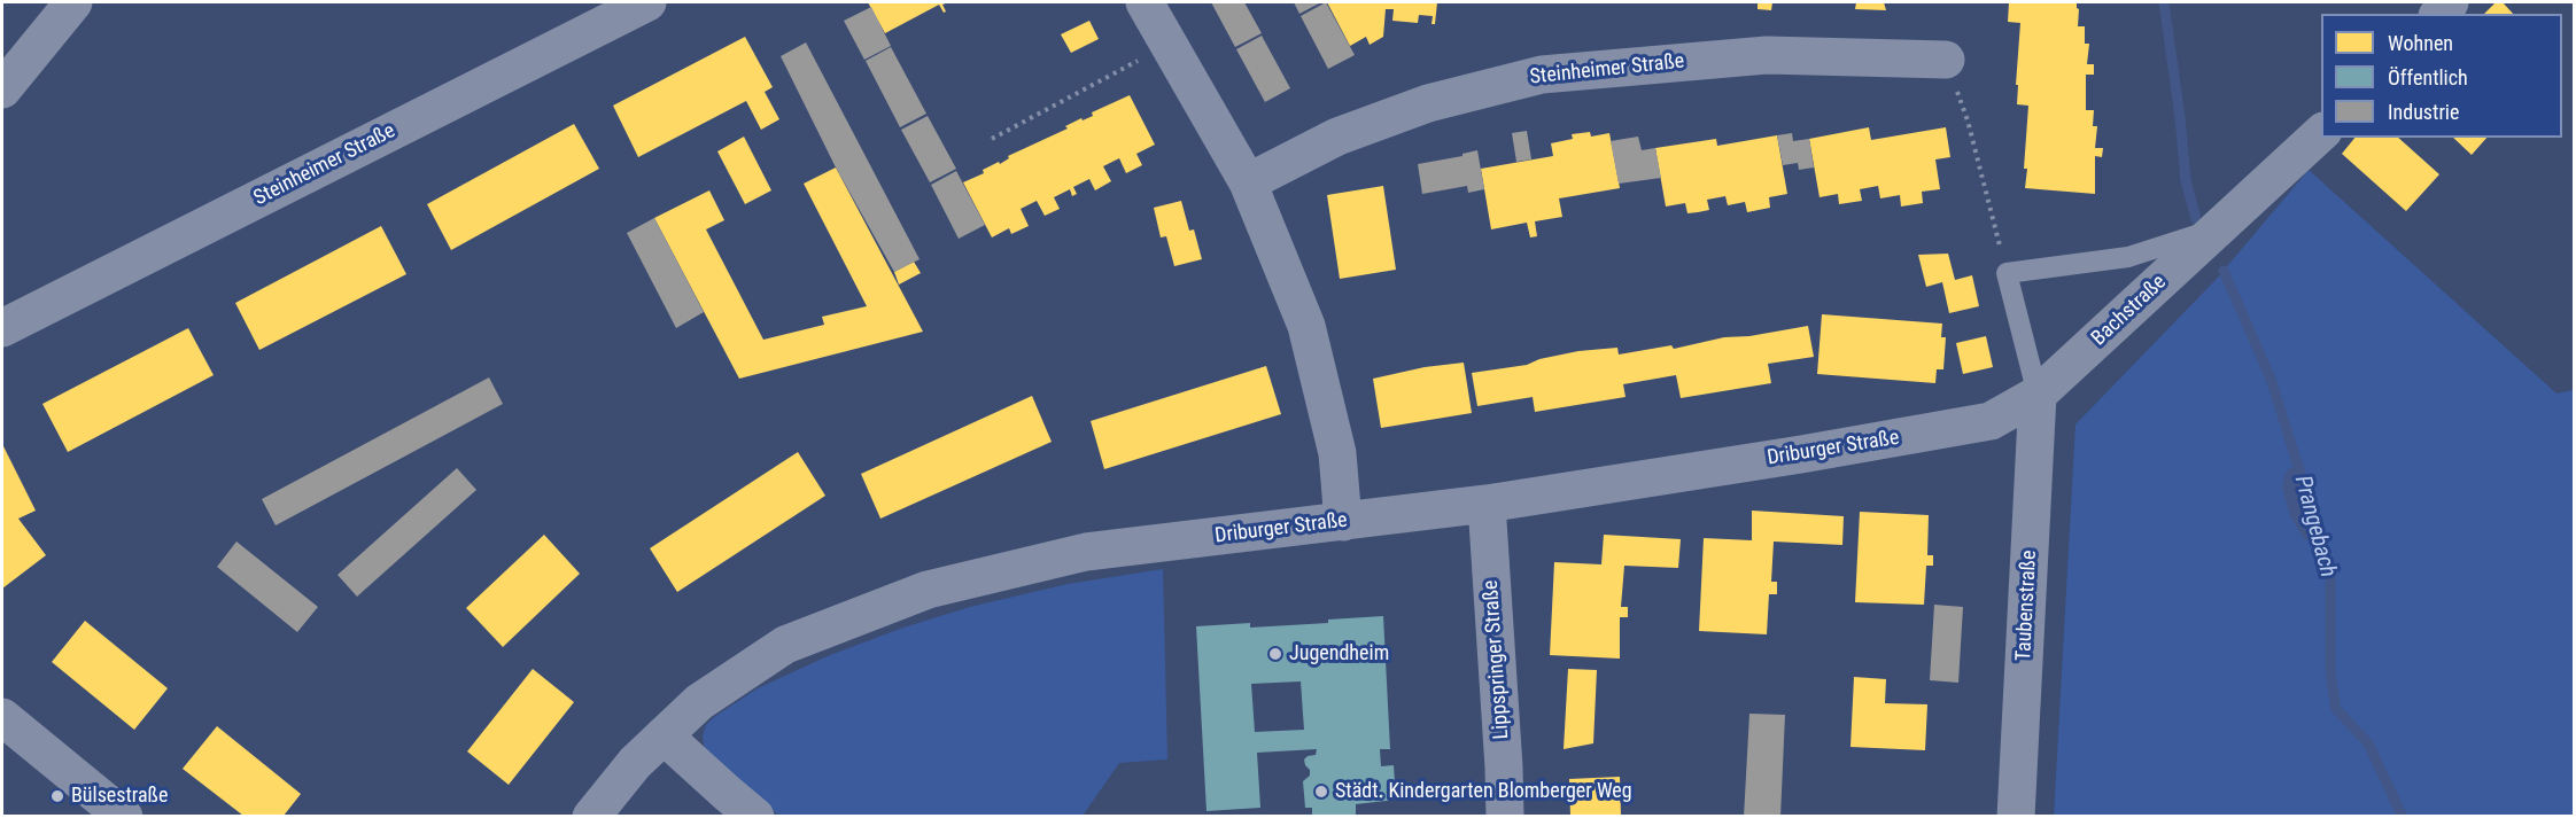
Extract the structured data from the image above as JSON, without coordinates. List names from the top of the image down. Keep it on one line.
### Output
{"streets":{"street":["Steinheimer Straße","Bachstraße","Driburger Straße","Taubenstraße","Lippspringer Straße"]},"crossings":[["Bachstraße","Driburger Straße"],["Bachstraße","Taubenstraße"],["Driburger Straße","Taubenstraße"],["Driburger Straße","Lippspringer Straße"]],"water":["Prangebach"],"places":["Jugendheim","Städt. Kindergarten Blomberger Weg","Bülsestraße"],"legend":["Wohnen","Öffentlich","Industrie"]}
